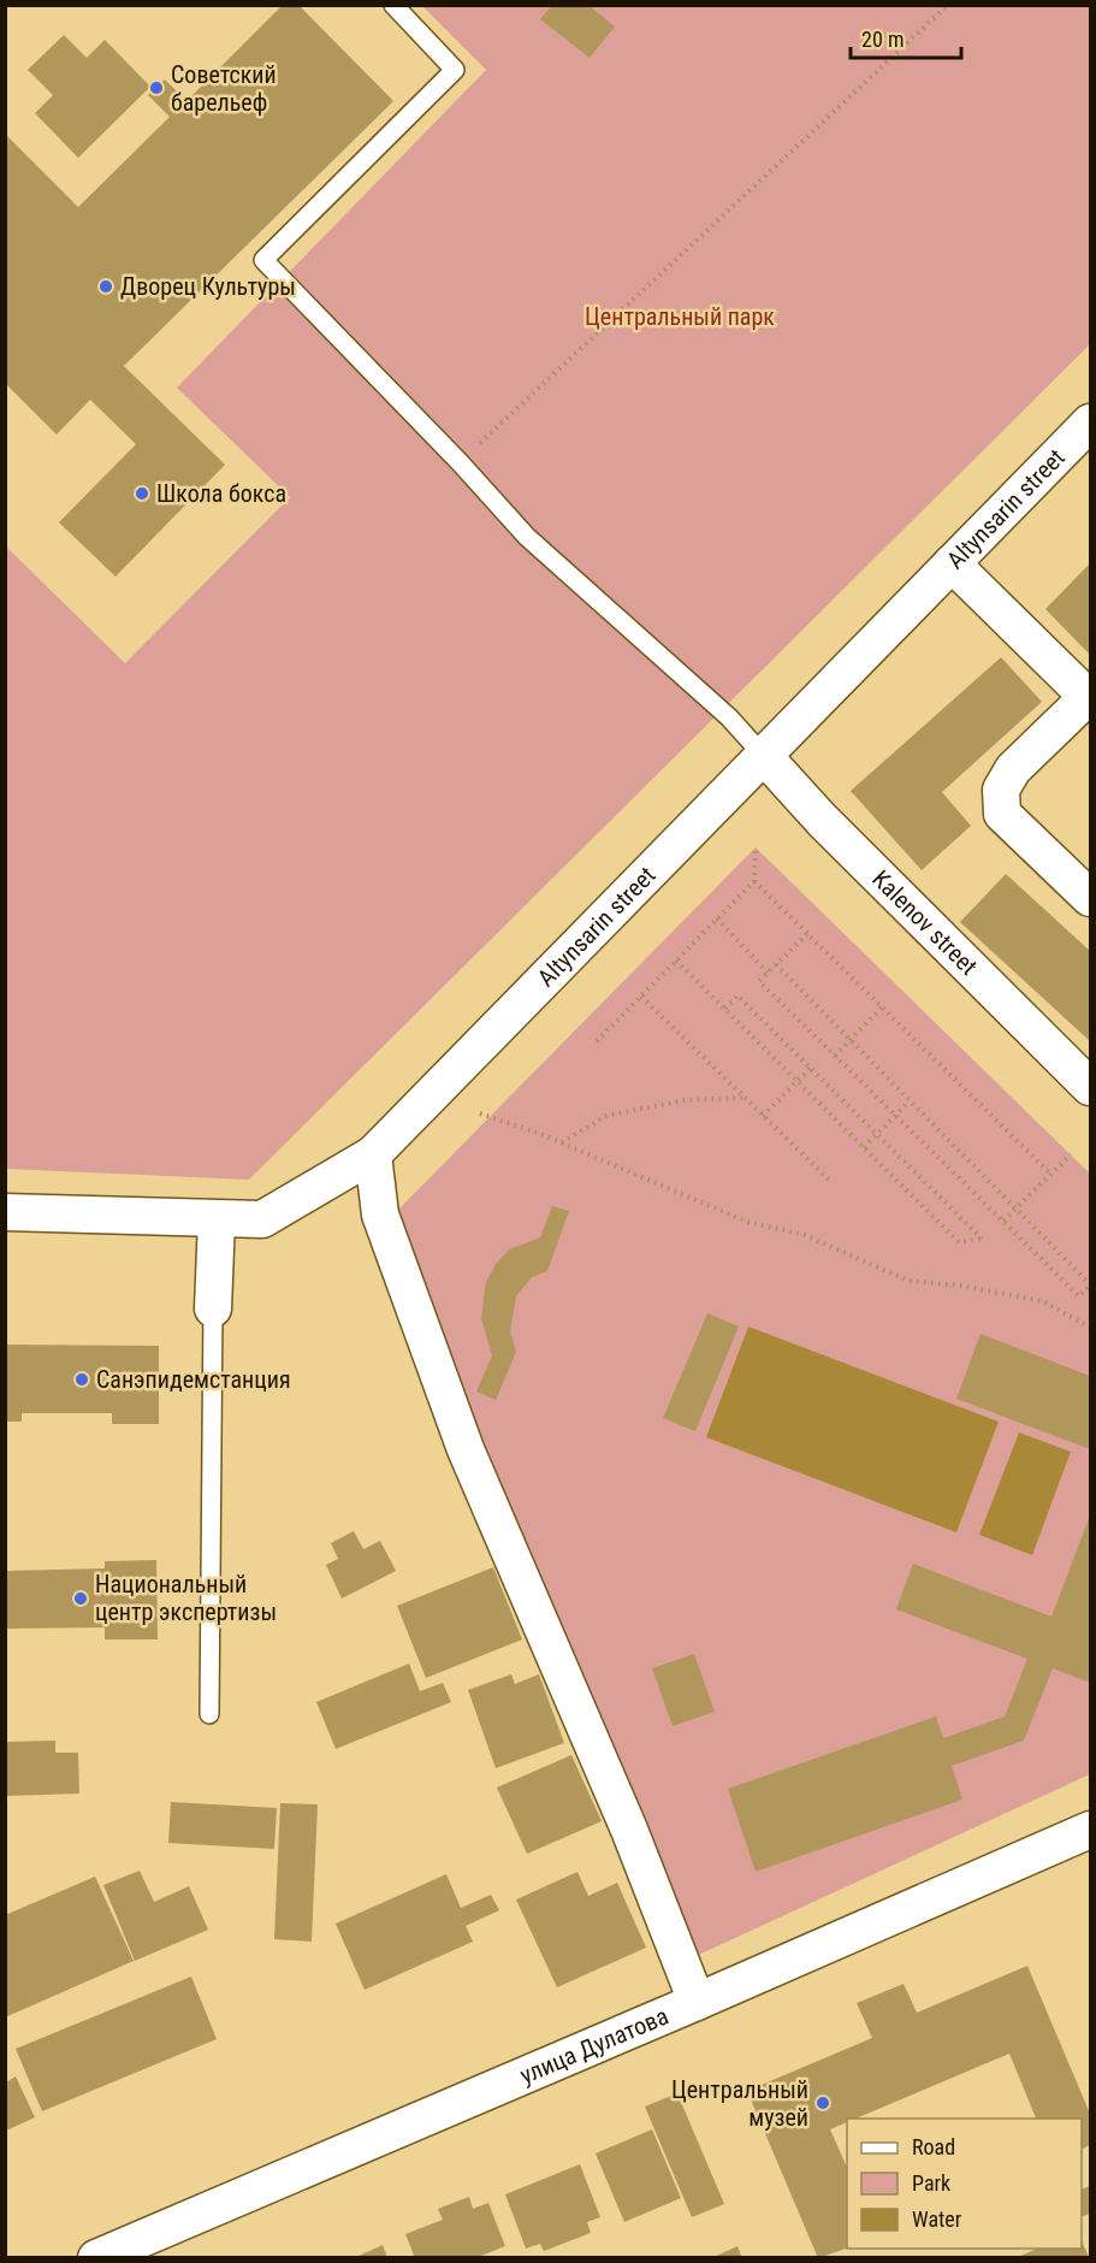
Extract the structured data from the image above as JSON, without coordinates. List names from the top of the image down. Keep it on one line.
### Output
{"streets":{"street":["Altynsarin street","Kalenov street","улица Дулатова"]},"crossings":[["Altynsarin street","Kalenov street"]],"parks":["Центральный парк"],"places":["Советский барельеф","Дворец Культуры","Школа бокса","Санэпидемстанция","Национальный центр экспертизы","Центральный музей"],"legend":["Road","Park","Water"],"scale_bar":"20 m"}
